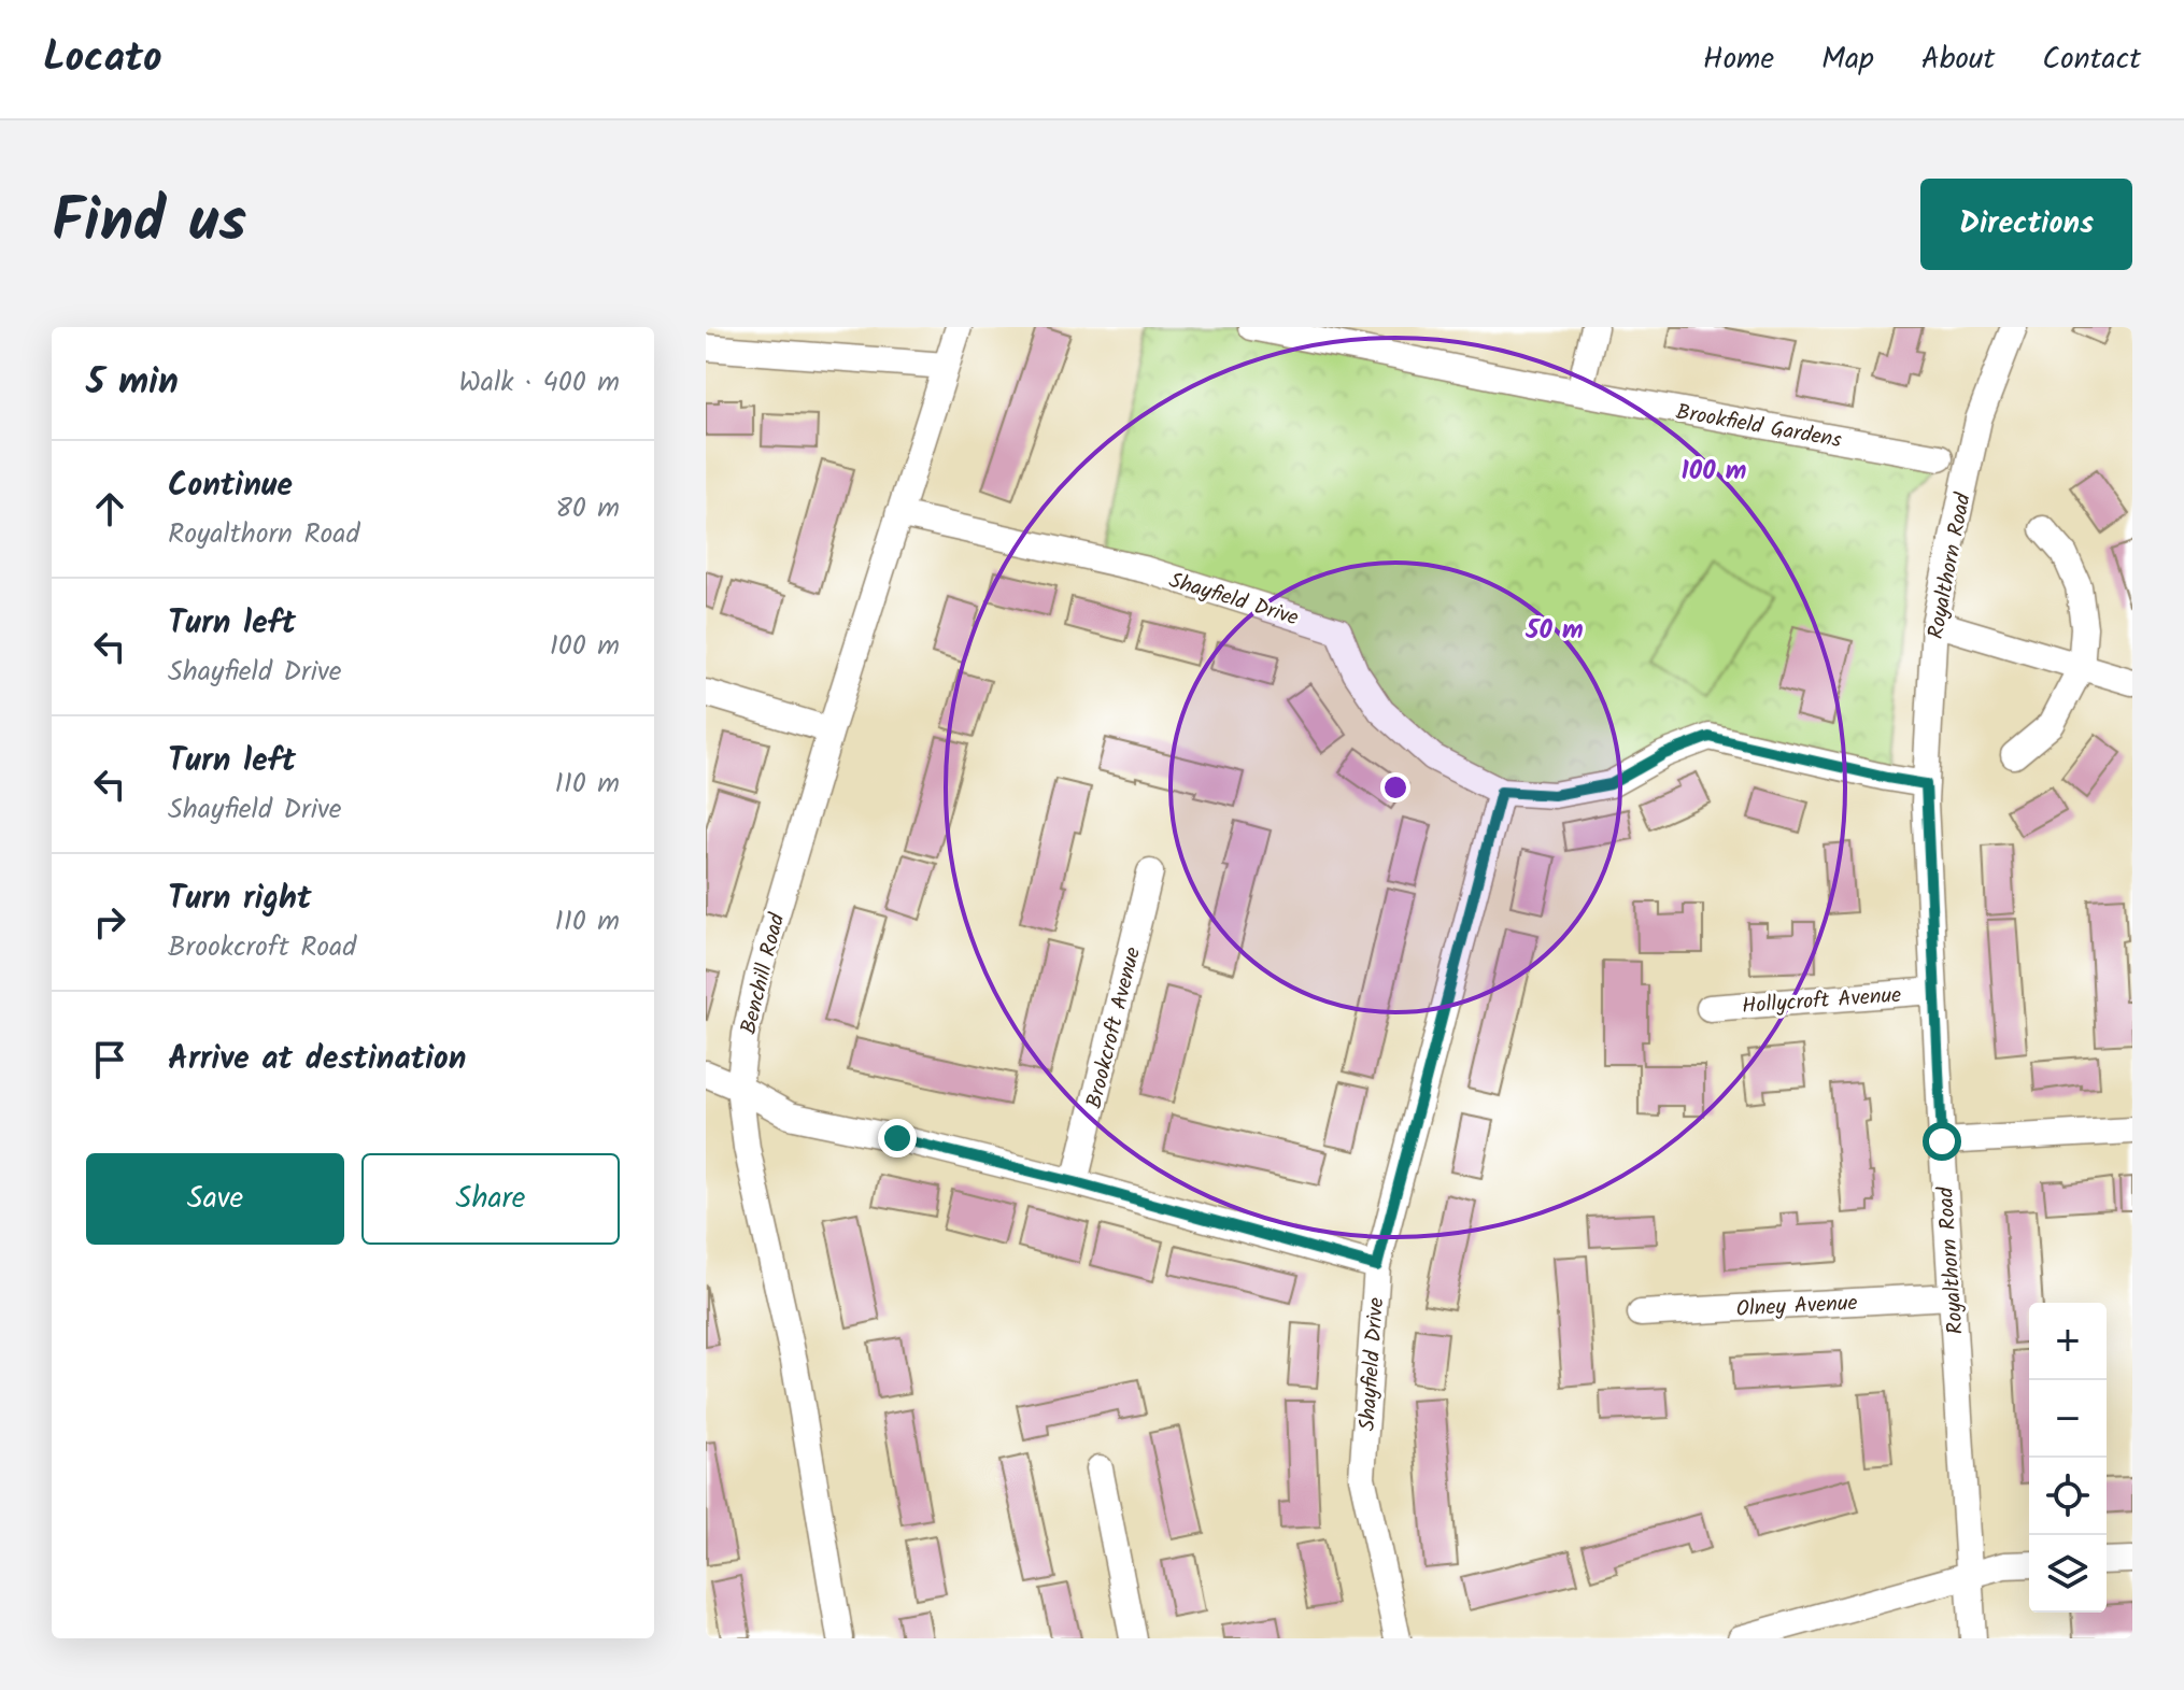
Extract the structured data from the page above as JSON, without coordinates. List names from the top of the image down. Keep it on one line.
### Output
{"streets":{"street":["Brookfield Gardens","Royalthorn Road","Shayfield Drive","Benchill Road","Hollycroft Avenue","Brookcroft Avenue","Olney Avenue"]},"crossings":[["Royalthorn Road","Shayfield Drive"],["Royalthorn Road","Hollycroft Avenue"],["Royalthorn Road","Olney Avenue"],["Shayfield Drive","Benchill Road"]],"page":{"header":"Locato","nav":["Home","Map","About","Contact"],"title":"Find us","buttons":["Directions",["Save","Share"]],"heading":["5 min","Walk · 400 m"],"list":[["Continue","Royalthorn Road","80 m"],["Turn left","Shayfield Drive","100 m"],["Turn left","Shayfield Drive","110 m"],["Turn right","Brookcroft Road","110 m"],"Arrive at destination"],"map_buttons":["+","−"]},"rings":["100 m","50 m"]}
